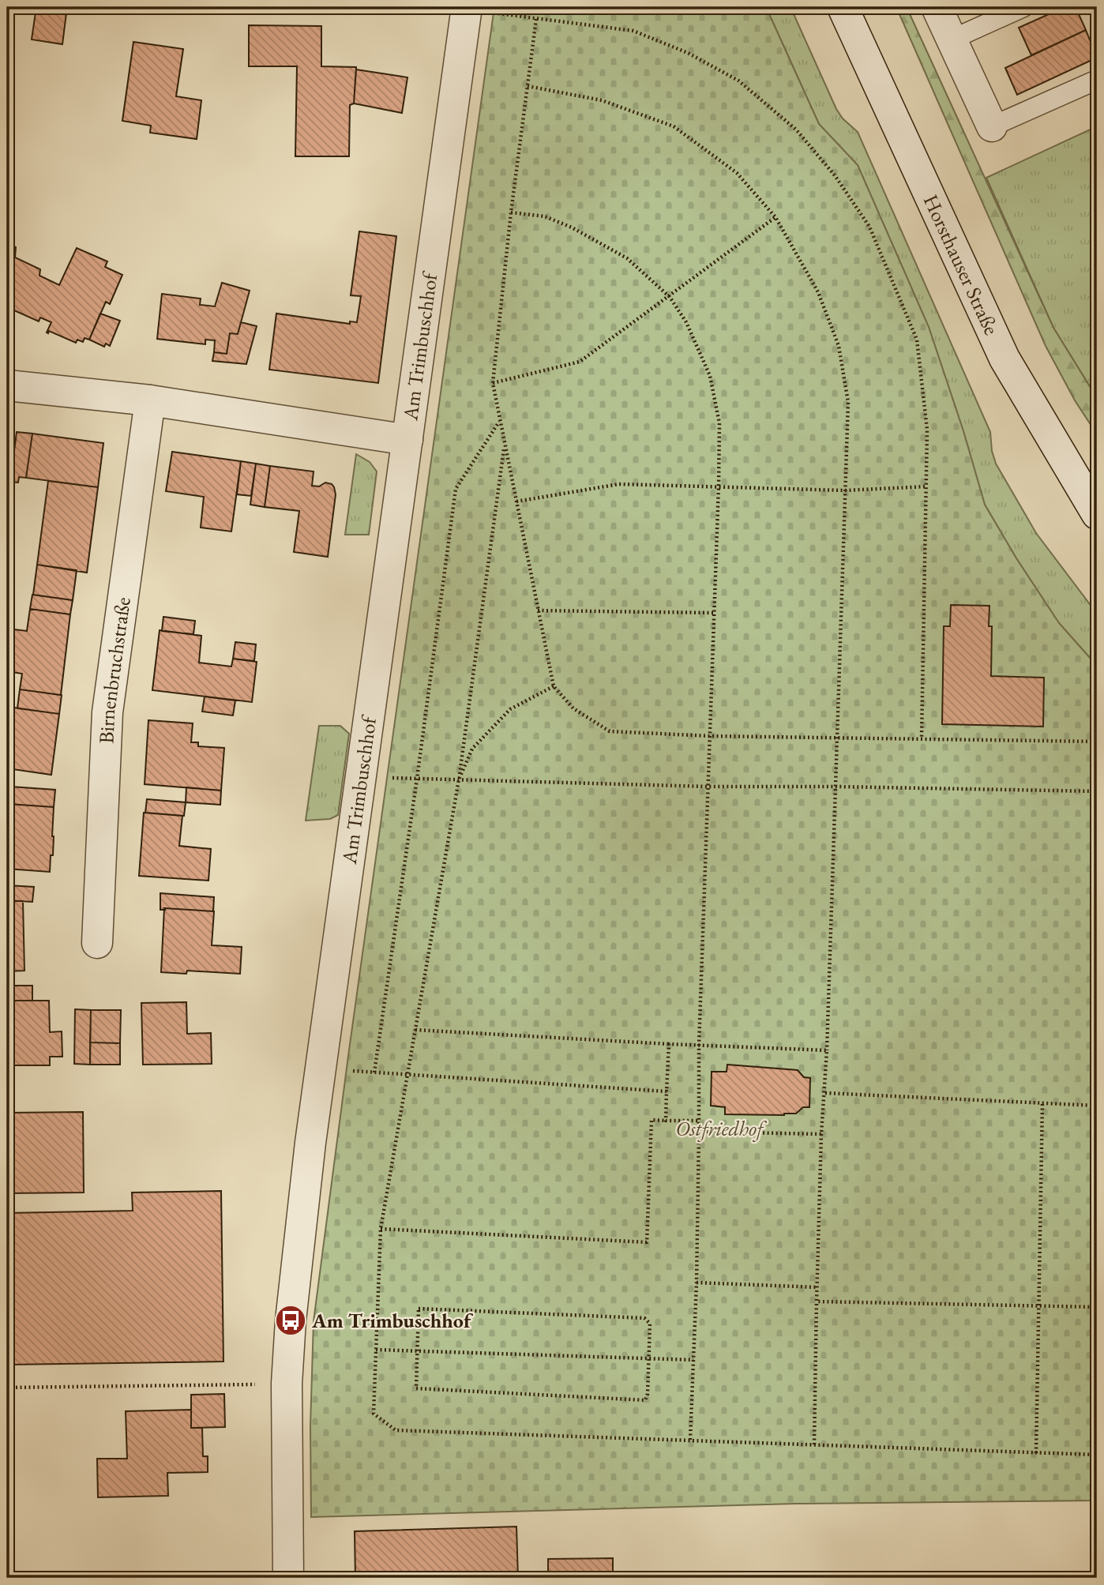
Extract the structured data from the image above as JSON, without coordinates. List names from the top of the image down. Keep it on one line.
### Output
{"streets":{"street":["Horsthauser Straße","Am Trimbuschhof","Birnenbruchstraße"]},"parks":["Ostfriedhof"],"places":{"bus stop":["Am Trimbuschhof"]}}
